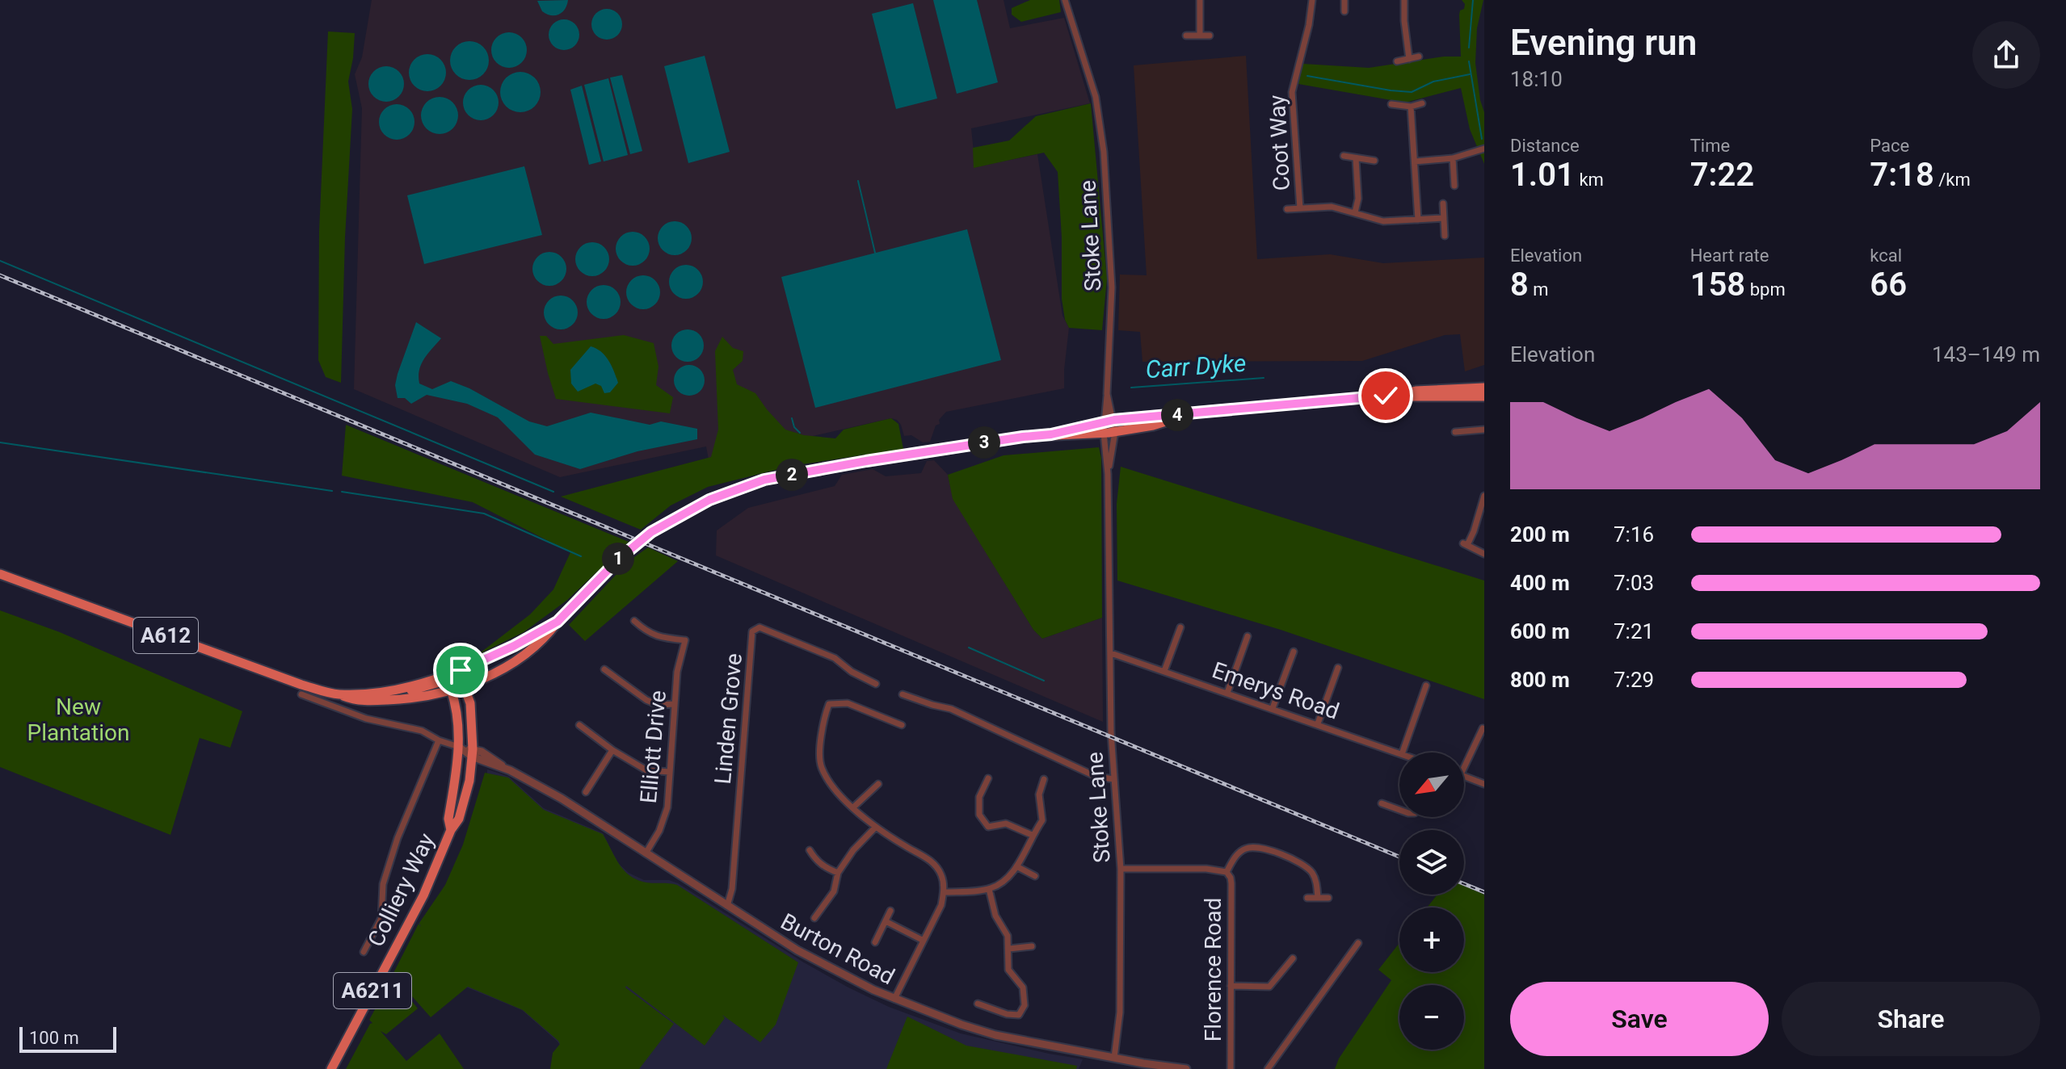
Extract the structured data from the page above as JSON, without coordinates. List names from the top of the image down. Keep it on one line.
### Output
{"streets":{"main road":["A612","Colliery Way","A6211"],"street":["Coot Way","Stoke Lane","Emerys Road","Linden Grove","Elliott Drive","Burton Road","Florence Road"]},"crossings":[["Stoke Lane","A612"],["Stoke Lane","Emerys Road"],["Stoke Lane","Burton Road"],["Stoke Lane","Florence Road"],["A612","Colliery Way"],["Linden Grove","Burton Road"],["Elliott Drive","Burton Road"],["Colliery Way","Burton Road"]],"water":["Carr Dyke"],"parks":["New Plantation"],"scale_bar":"100 m","north":"bottom left","page":{"heading":["Evening run","18:10"],"stats":[["Distance","1.01 km"],["Time","7:22"],["Pace","7:18 /km"],["Elevation","8 m"],["Heart rate","158 bpm"],["kcal","66"]],"chart":["Elevation","143–149 m"],"pins":["4","3","2","1"],"list":[{"name":"200 m","note":"7:16"},{"name":"400 m","note":"7:03"},{"name":"600 m","note":"7:21"},{"name":"800 m","note":"7:29"}],"map_buttons":["+","−"],"buttons":["Save","Share"],"scale":"100 m"}}
